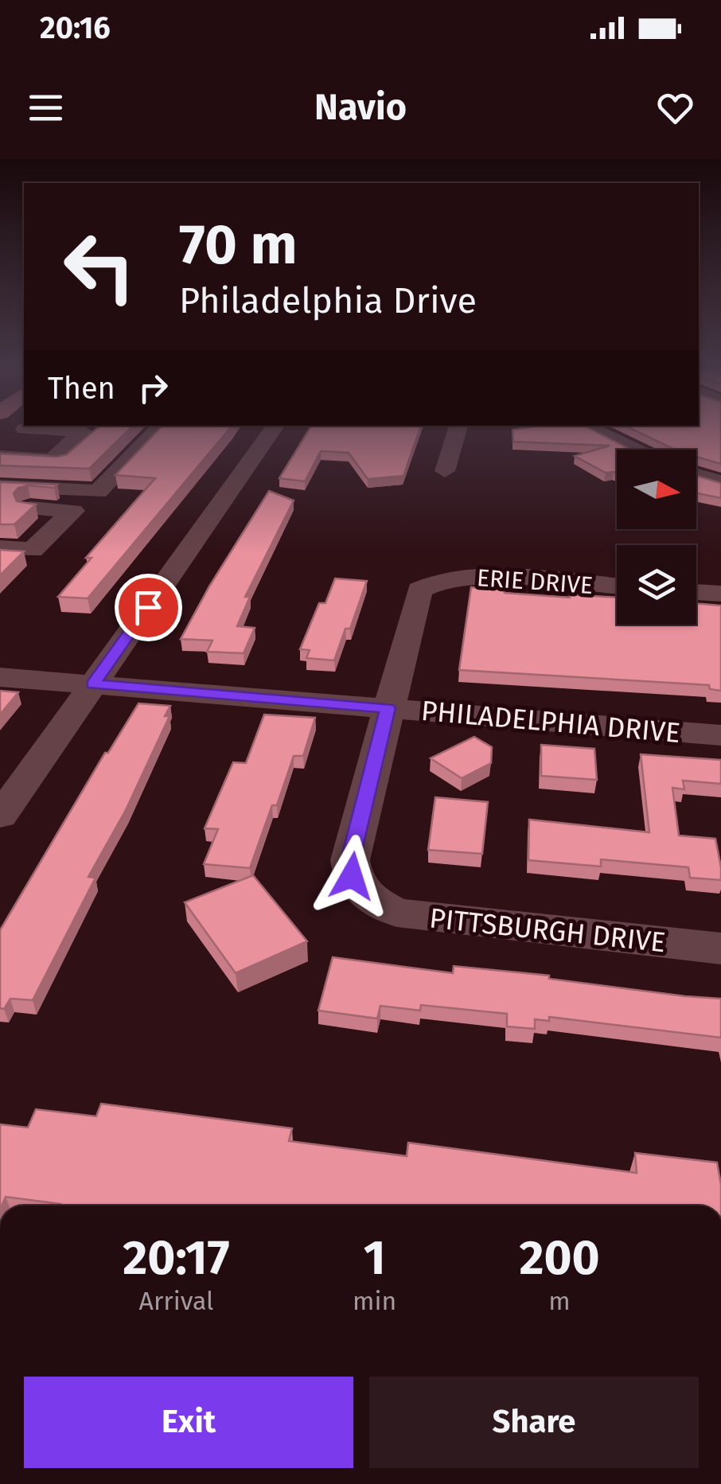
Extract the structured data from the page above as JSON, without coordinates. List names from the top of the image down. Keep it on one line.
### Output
{"streets":{"street":["ERIE DRIVE","PHILADELPHIA DRIVE","PITTSBURGH DRIVE"]},"crossings":[["ERIE DRIVE","PHILADELPHIA DRIVE"],["ERIE DRIVE","PITTSBURGH DRIVE"],["PHILADELPHIA DRIVE","PITTSBURGH DRIVE"]],"north":"right","page":{"status":"20:16","header":"Navio","turn":["70 m","Philadelphia Drive"],"then":"Then","eta":["20:17","Arrival","1","min","200","m"],"buttons":["Exit","Share"]}}
